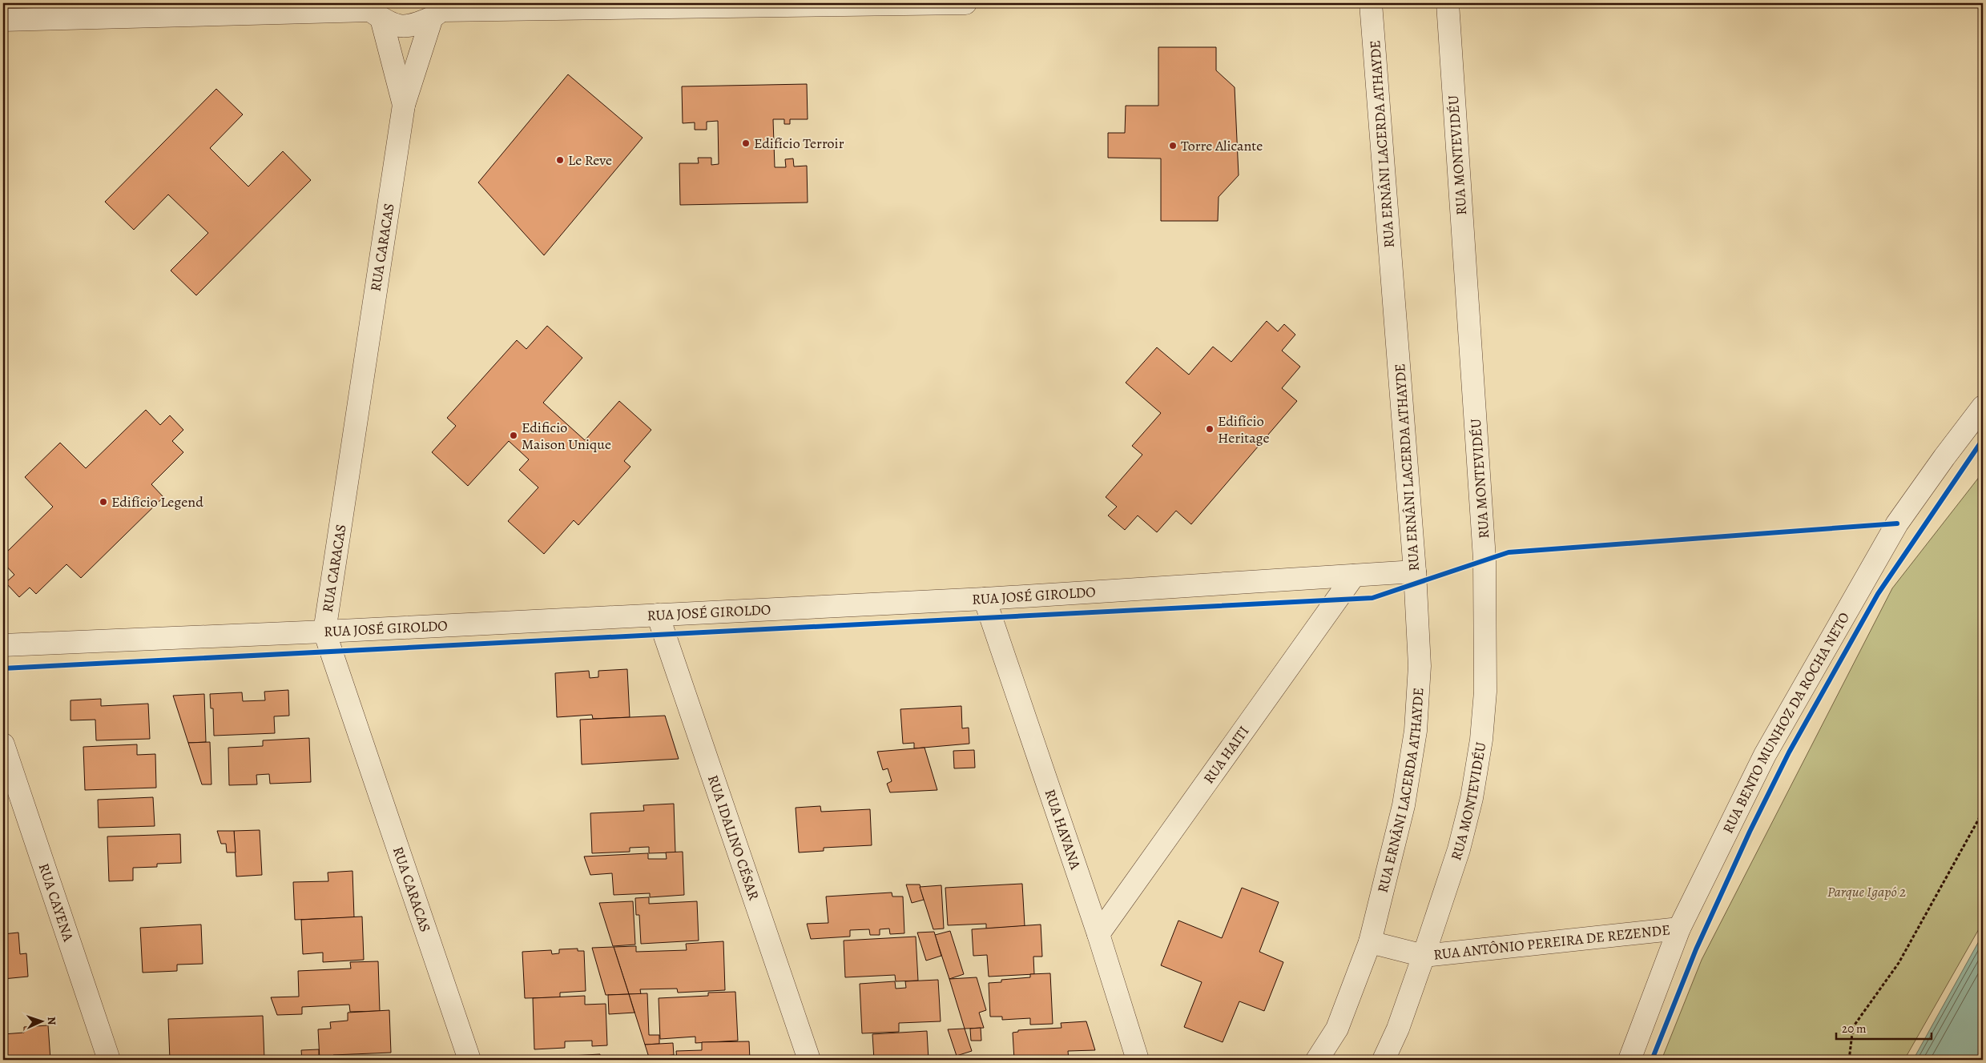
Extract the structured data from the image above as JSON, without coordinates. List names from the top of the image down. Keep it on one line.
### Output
{"streets":{"street":["RUA ERNÂNI LACERDA ATHAYDE","RUA MONTEVIDÉU","RUA CARACAS","RUA JOSÉ GIROLDO","RUA BENTO MUNHOZ DA ROCHA NETO","RUA HAITI","RUA HAVANA","RUA IDALINO CÉSAR","RUA CAYENA","RUA ANTÔNIO PEREIRA DE REZENDE"]},"crossings":[["RUA ERNÂNI LACERDA ATHAYDE","RUA JOSÉ GIROLDO"],["RUA MONTEVIDÉU","RUA ANTÔNIO PEREIRA DE REZENDE"],["RUA CARACAS","RUA JOSÉ GIROLDO"],["RUA JOSÉ GIROLDO","RUA HAITI"],["RUA JOSÉ GIROLDO","RUA HAVANA"],["RUA JOSÉ GIROLDO","RUA IDALINO CÉSAR"],["RUA BENTO MUNHOZ DA ROCHA NETO","RUA ANTÔNIO PEREIRA DE REZENDE"],["RUA HAITI","RUA HAVANA"]],"parks":["Parque Igapó 2"],"places":["Edifício Terroir","Torre Alicante","Le Reve","Edifício Heritage","Edificio Maison Unique","Edifício Legend"],"scale_bar":"20 m","north":"right"}
